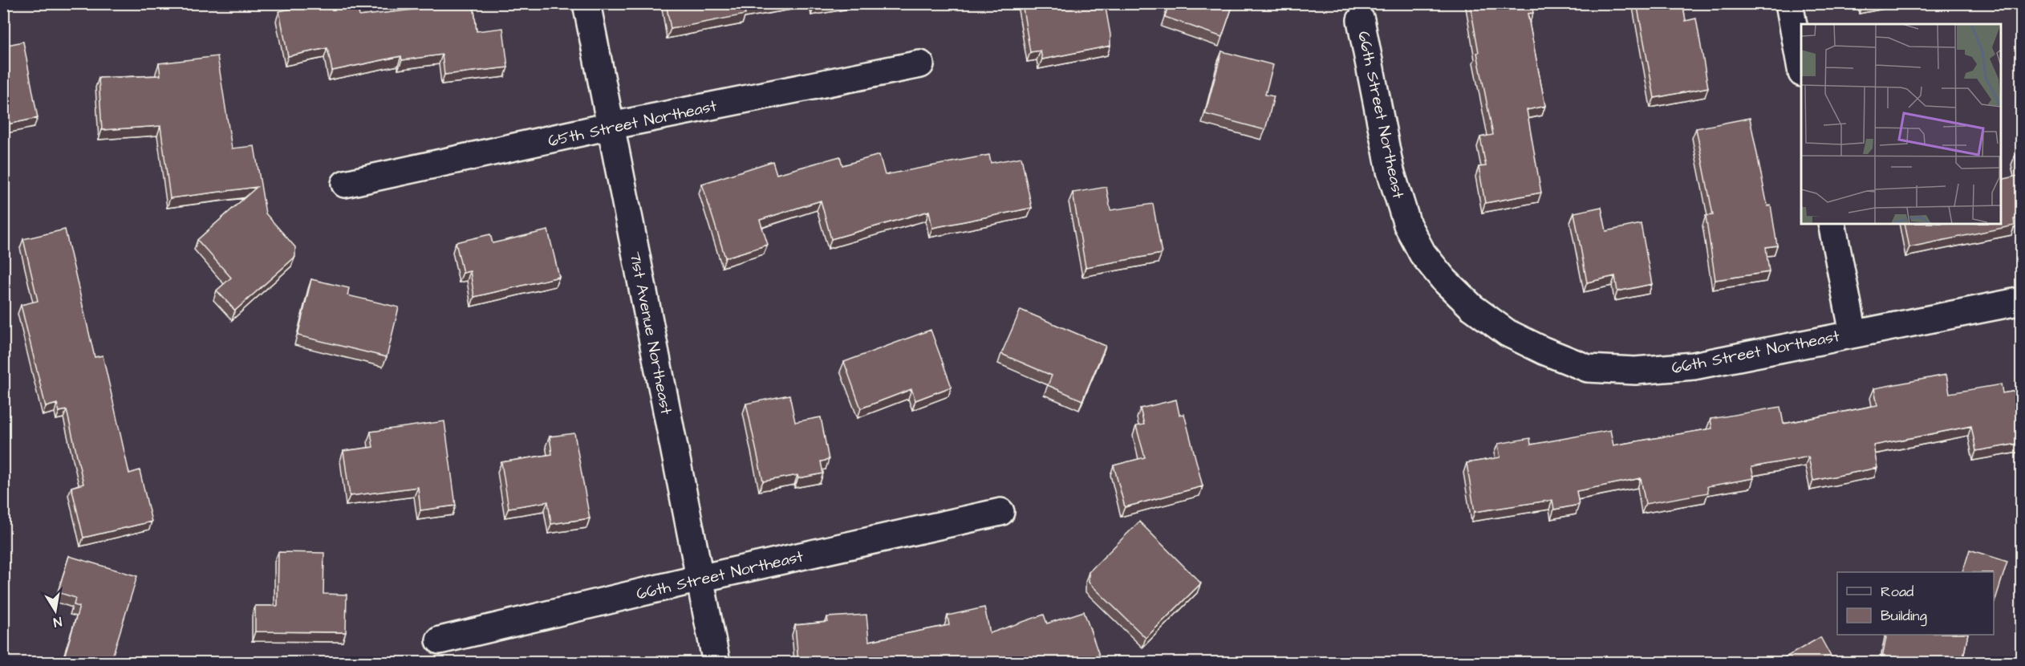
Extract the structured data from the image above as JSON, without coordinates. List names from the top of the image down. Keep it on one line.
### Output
{"streets":{"street":["66th Street Northeast","65th Street Northeast","71st Avenue Northeast"]},"crossings":[["66th Street Northeast","71st Avenue Northeast"],["65th Street Northeast","71st Avenue Northeast"]],"legend":["Road","Building"],"north":"bottom"}
